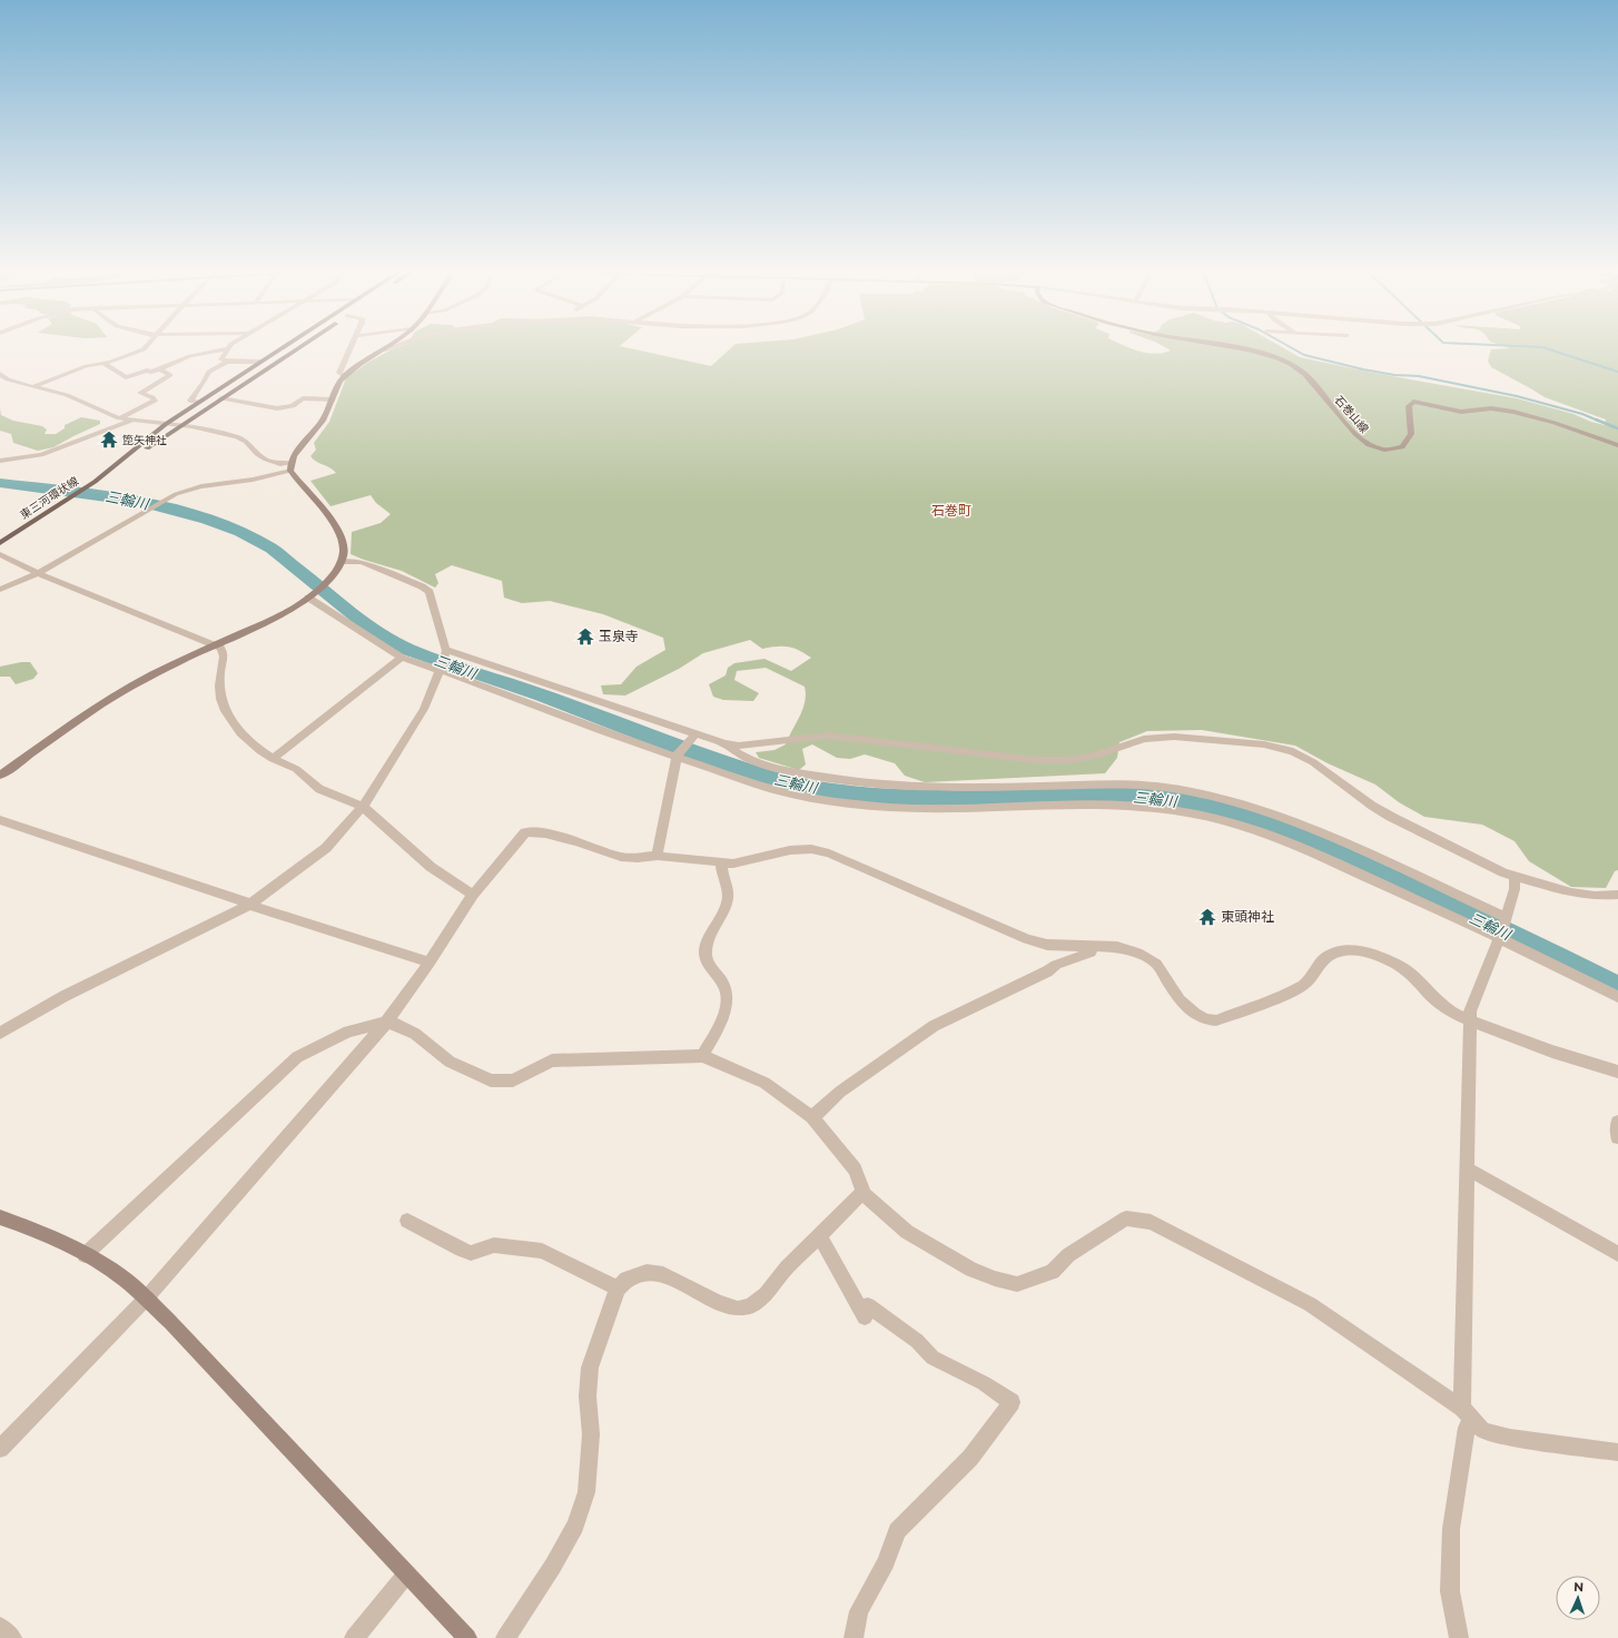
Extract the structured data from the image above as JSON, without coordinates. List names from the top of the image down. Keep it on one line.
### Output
{"streets":{"main road":["石巻山線","東三河環状線"]},"districts":["石巻町"],"water":["三輪川"],"places":{"temple":["箆矢神社","玉泉寺","東頭神社"]},"north":"top"}
